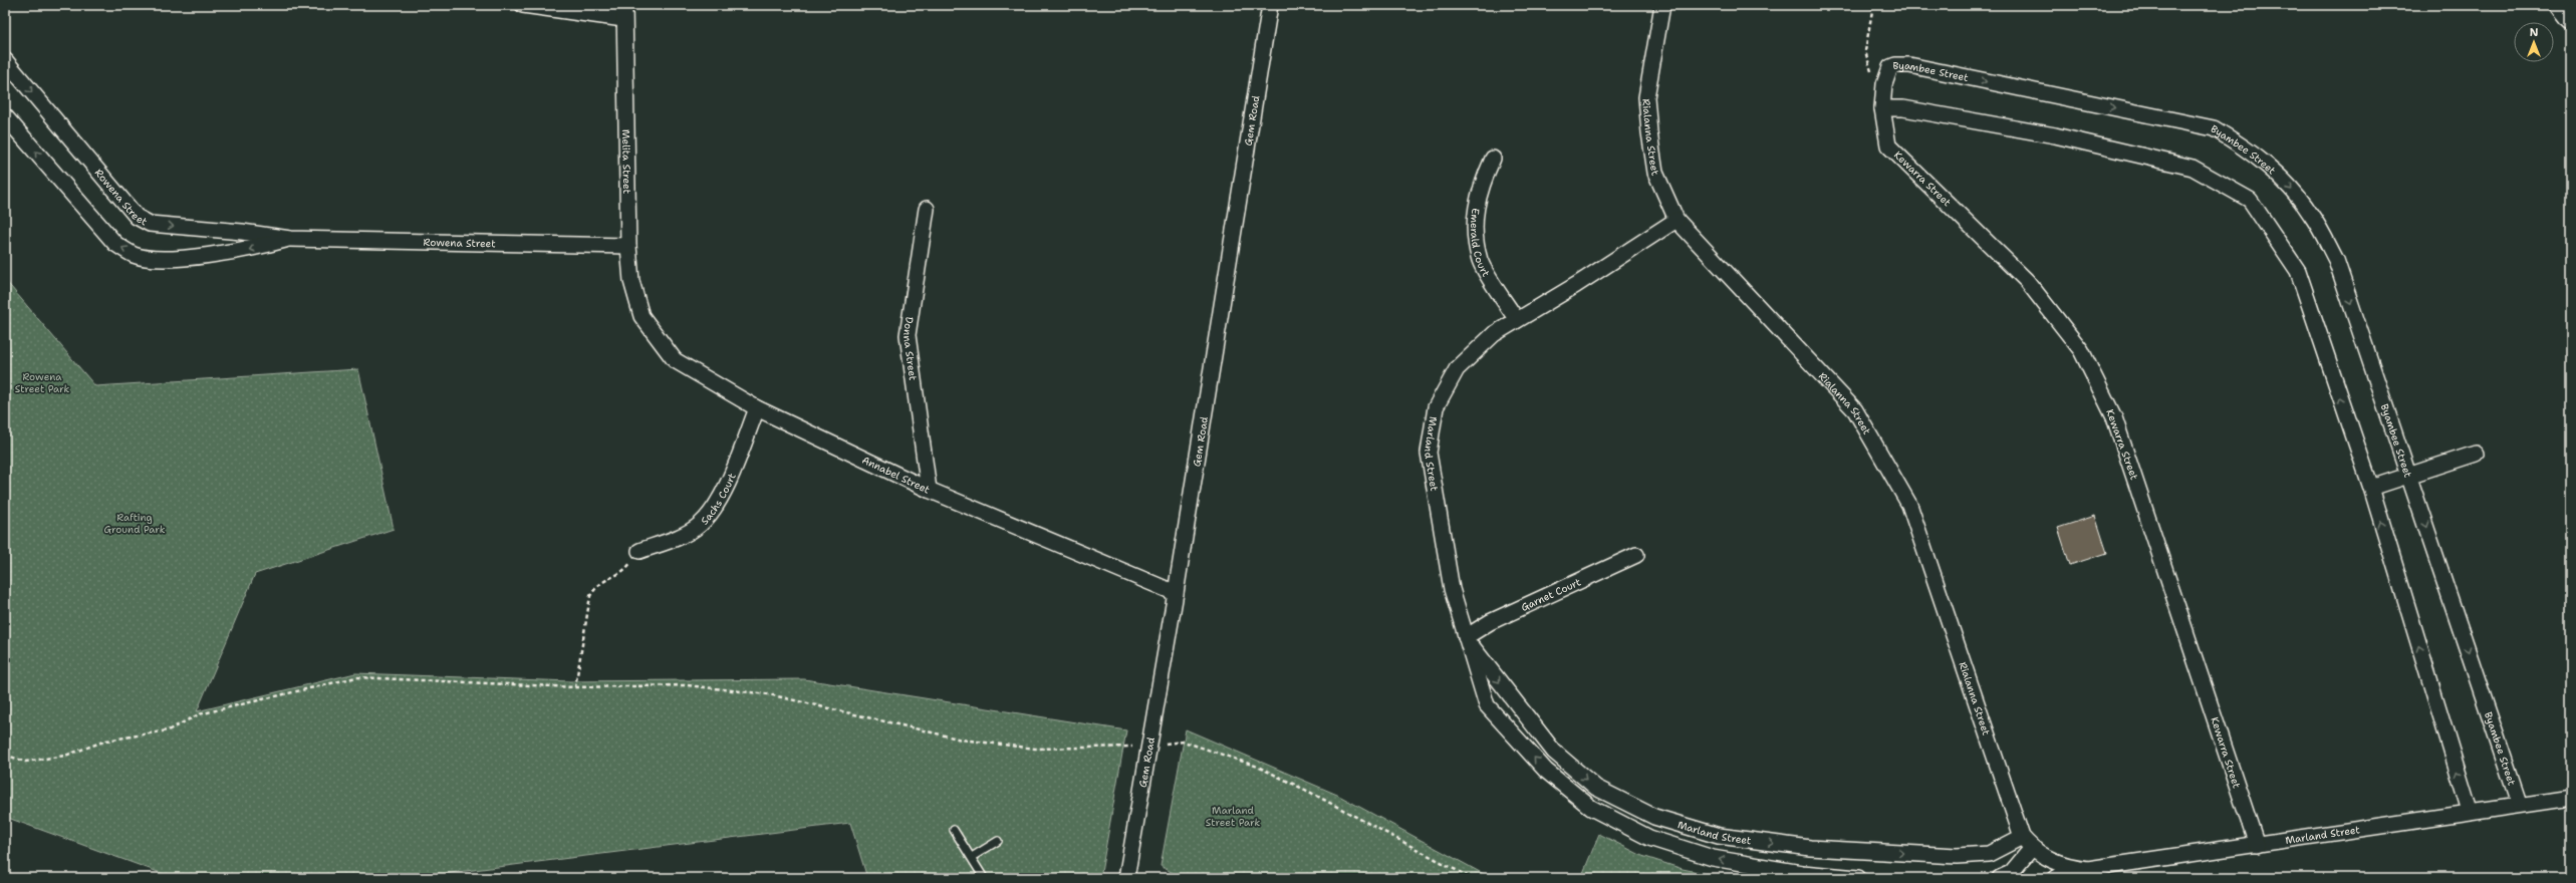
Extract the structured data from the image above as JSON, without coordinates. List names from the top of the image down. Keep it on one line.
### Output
{"streets":{"street":["Byambee Street","Gem Road","Rialanna Street","Melita Street","Kewarra Street","Rowena Street","Emerald Court","Donna Street","Marland Street","Annabel Street","Sachs Court","Garnet Court"]},"crossings":[["Byambee Street","Kewarra Street"],["Byambee Street","Marland Street"],["Gem Road","Annabel Street"],["Rialanna Street","Marland Street"],["Melita Street","Rowena Street"],["Melita Street","Annabel Street"],["Kewarra Street","Marland Street"],["Emerald Court","Marland Street"],["Donna Street","Annabel Street"],["Marland Street","Garnet Court"],["Annabel Street","Sachs Court"]],"one_way":["Byambee Street"],"parks":["Rowena Street Park","Rafting Ground Park","Marland Street Park"],"north":"top"}
